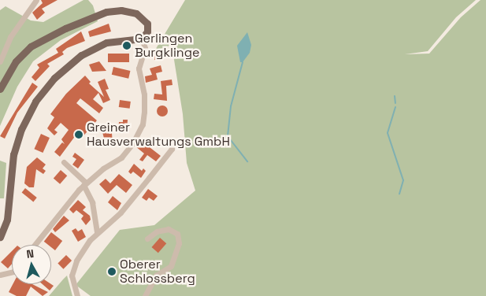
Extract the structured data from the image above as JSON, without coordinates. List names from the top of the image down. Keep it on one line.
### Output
{"places":["Gerlingen Burgklinge","Greiner Hausverwaltungs GmbH","Oberer Schlossberg"],"north":"top"}
